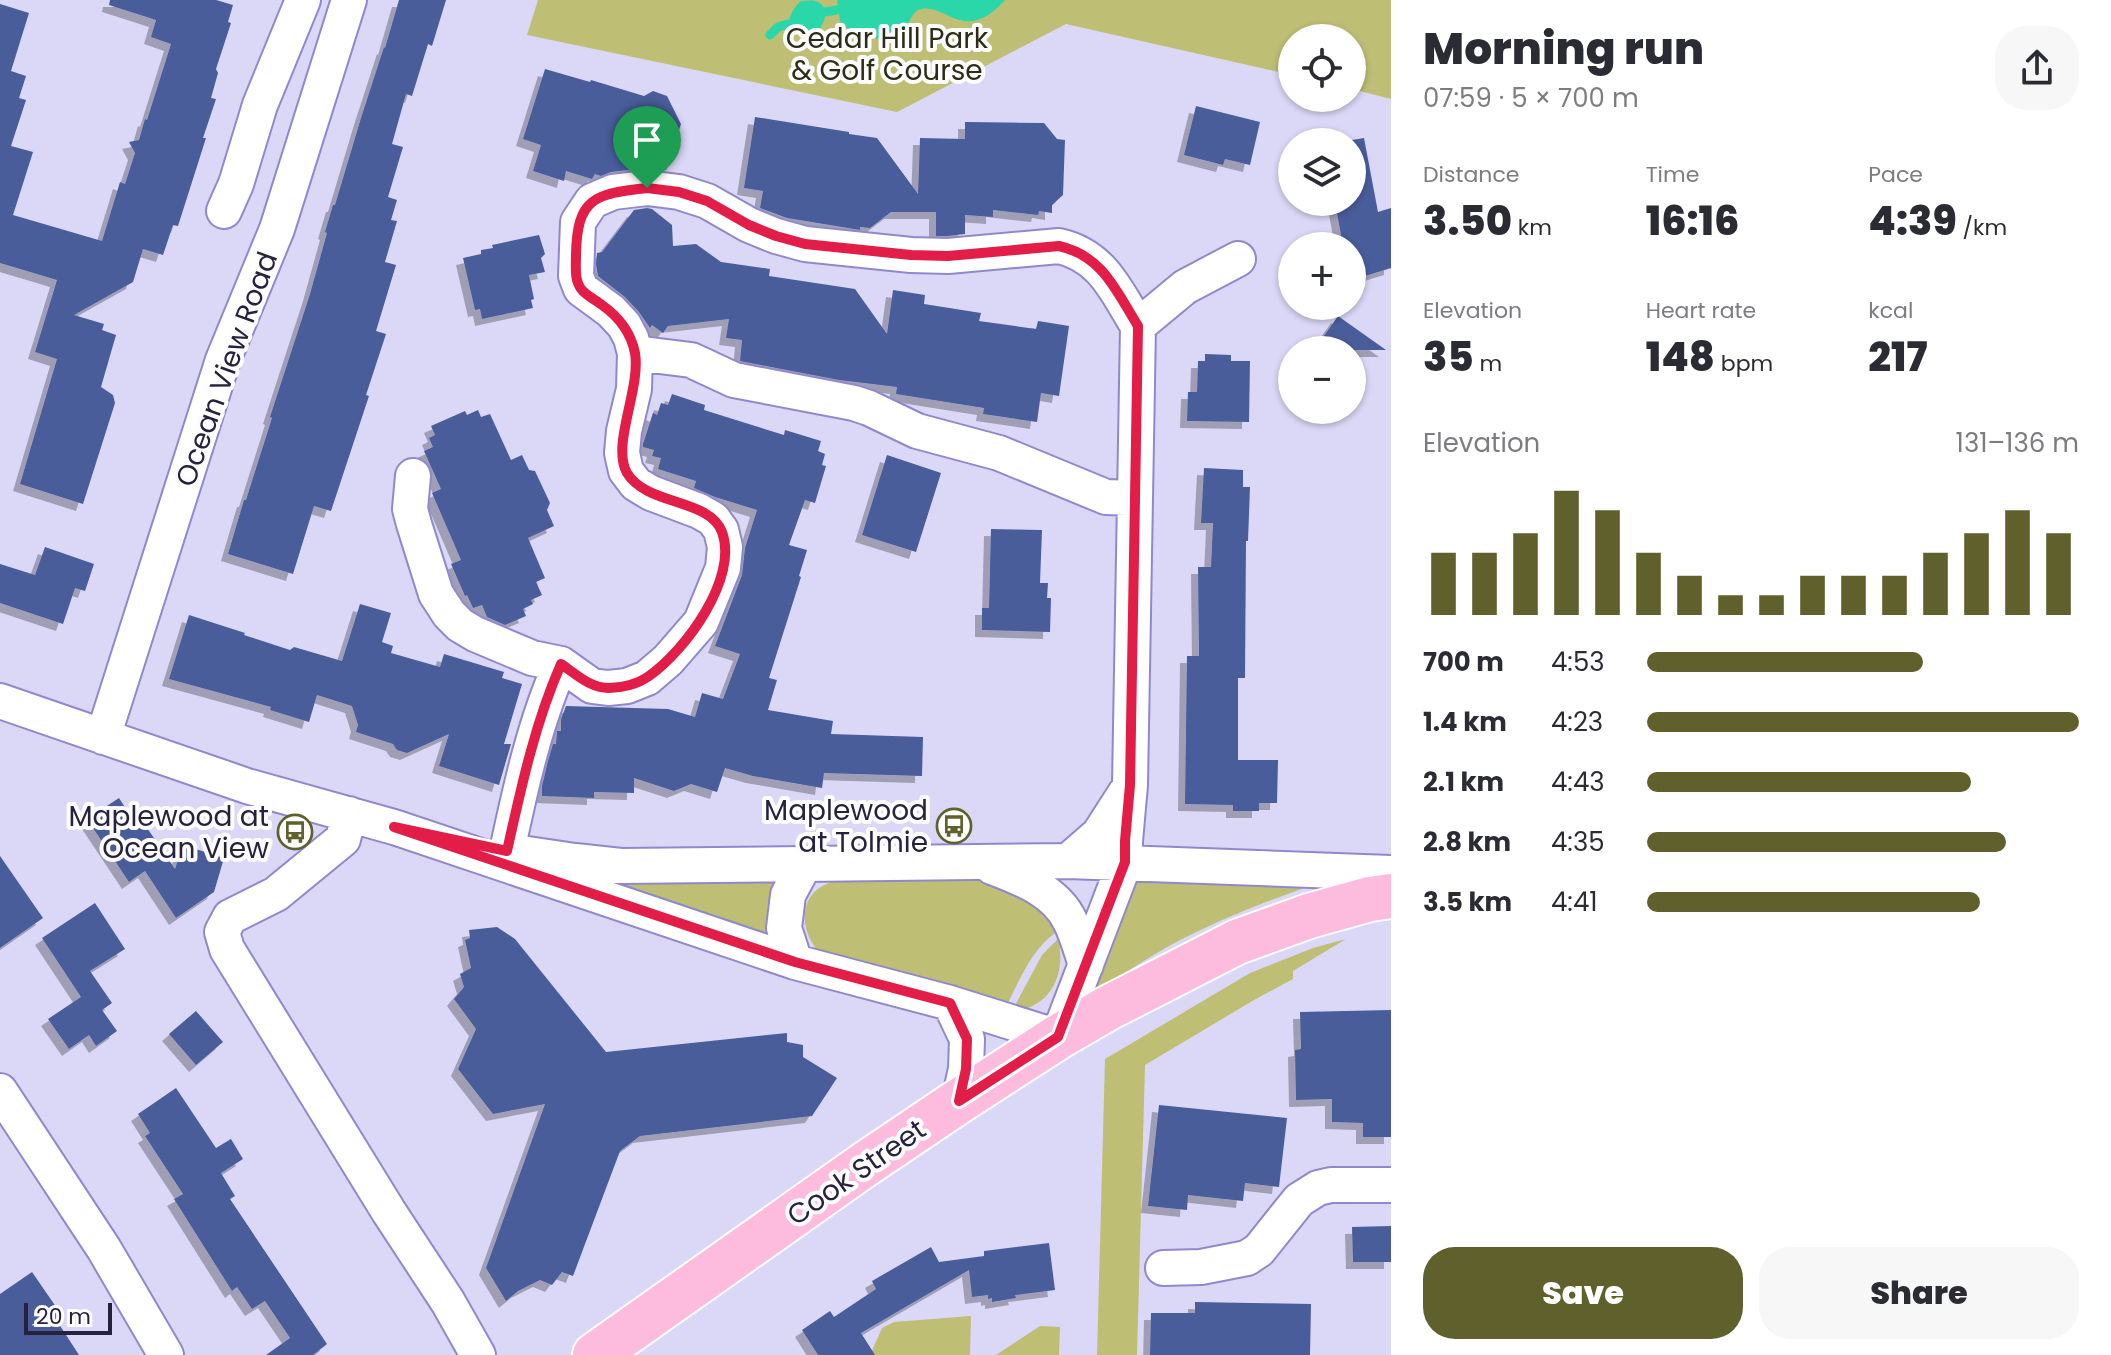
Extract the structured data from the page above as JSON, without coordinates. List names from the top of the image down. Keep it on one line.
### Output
{"streets":{"main road":["Cook Street"],"street":["Ocean View Road"]},"parks":["Cedar Hill Park & Golf Course"],"places":{"bus stop":["Maplewood at Tolmie","Maplewood at Ocean View"]},"scale_bar":"20 m","page":{"heading":["Morning run","07:59 · 5 × 700 m"],"map_buttons":["+","−"],"stats":[["Distance","3.50 km"],["Time","16:16"],["Pace","4:39 /km"],["Elevation","35 m"],["Heart rate","148 bpm"],["kcal","217"]],"chart":["Elevation","131–136 m"],"list":[{"name":"700 m","note":"4:53"},{"name":"1.4 km","note":"4:23"},{"name":"2.1 km","note":"4:43"},{"name":"2.8 km","note":"4:35"},{"name":"3.5 km","note":"4:41"}],"buttons":["Save","Share"],"scale":"20 m"}}
